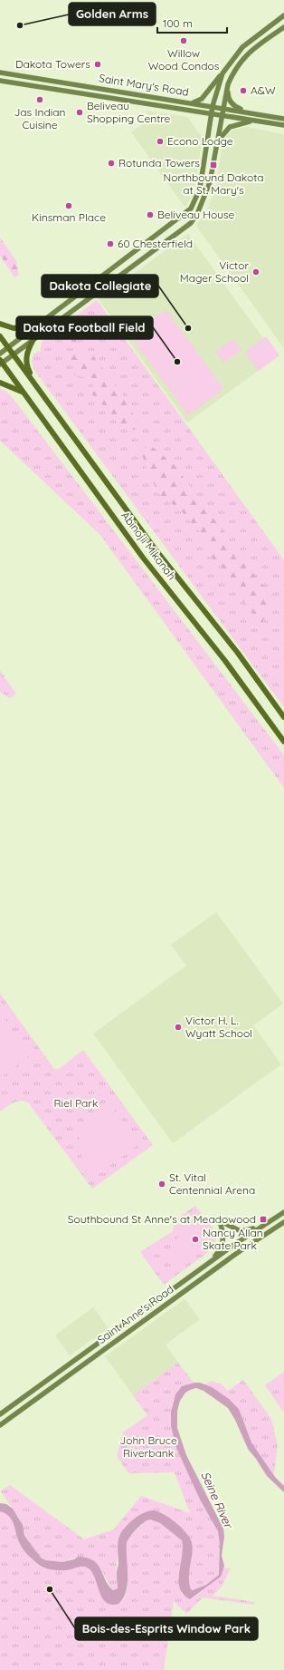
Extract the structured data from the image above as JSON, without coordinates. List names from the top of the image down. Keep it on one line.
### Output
{"streets":{"main road":["Saint Mary's Road","Abinojii Mikanah","Saint Anne's Road"]},"water":["Seine River"],"parks":["Riel Park","John Bruce Riverbank"],"places":{"other":["Golden Arms","Willow Wood Condos","Dakota Towers","A&W","Jas Indian Cuisine","Beliveau Shopping Centre","Econo Lodge","Rotunda Towers","Kinsman Place","Beliveau House","60 Chesterfield","Victor Mager School","Dakota Collegiate","Dakota Football Field","Victor H. L. Wyatt School","St. Vital Centennial Arena","Nancy Allan Skate Park","Bois-des-Esprits Window Park"],"transit":["Northbound Dakota at St. Mary's","Southbound St Anne's at Meadowood"]},"scale_bar":"100 m"}
